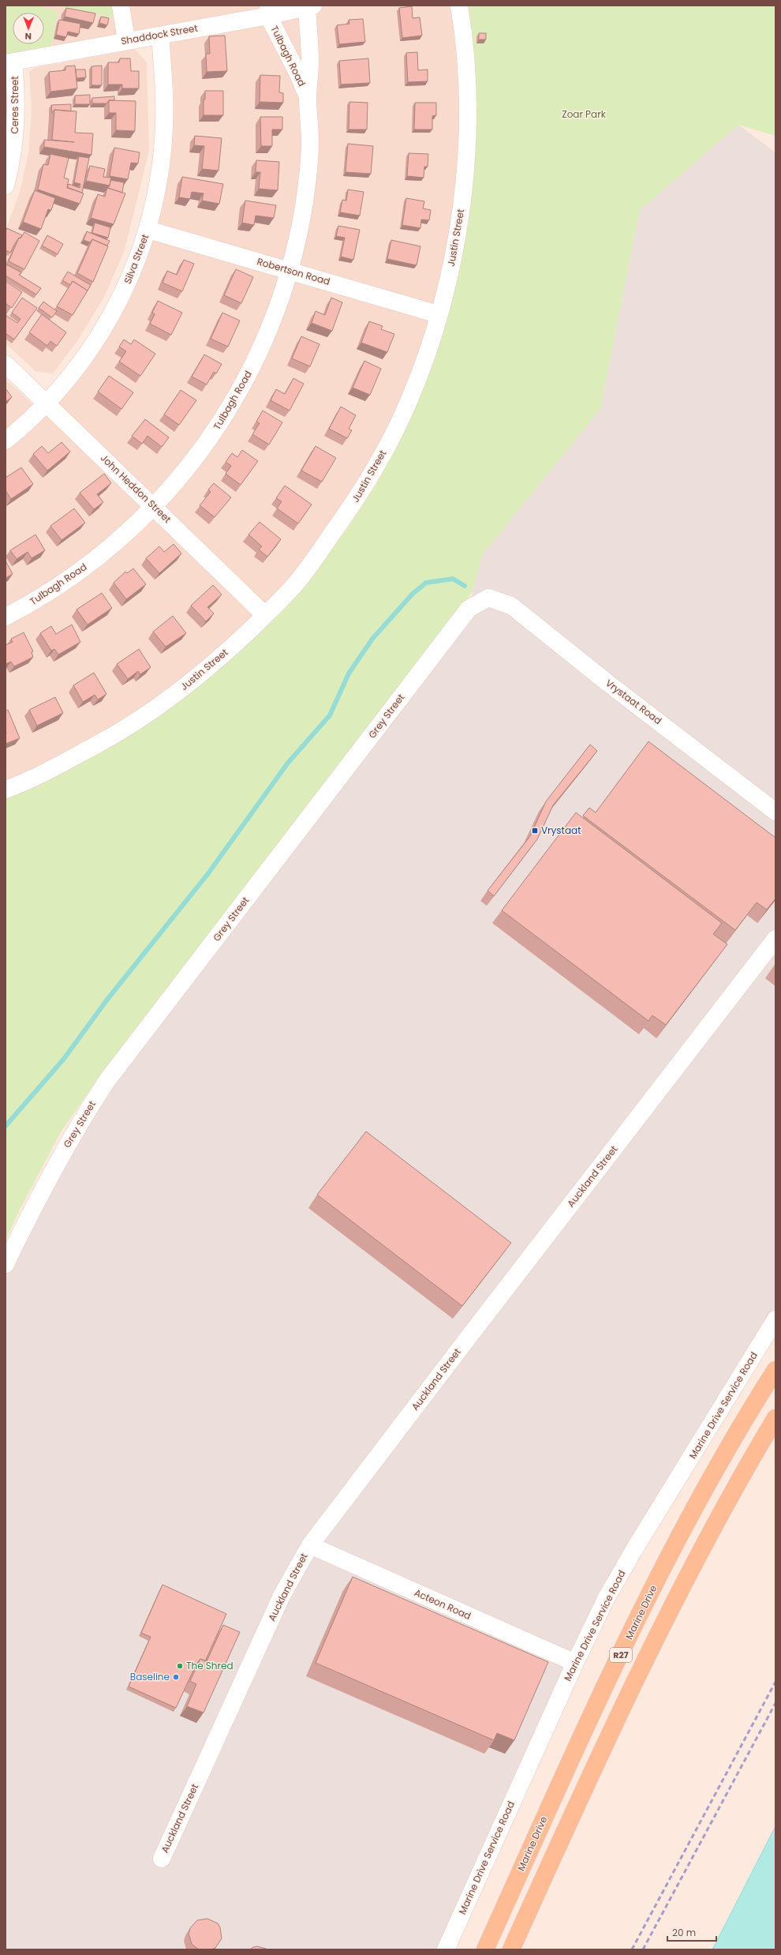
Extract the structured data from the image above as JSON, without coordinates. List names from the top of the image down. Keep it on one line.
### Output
{"streets":{"main road":["Marine Drive","R27"],"street":["Shaddock Street","Tulbagh Road","Ceres Street","Justin Street","Silva Street","Robertson Road","John Heddon Street","Vrystaat Road","Grey Street","Auckland Street","Marine Drive Service Road","Acteon Road"]},"crossings":[["Shaddock Street","Tulbagh Road"],["Shaddock Street","Ceres Street"],["Shaddock Street","Silva Street"],["Tulbagh Road","Robertson Road"],["Tulbagh Road","John Heddon Street"],["Justin Street","Robertson Road"],["Justin Street","John Heddon Street"],["Silva Street","Robertson Road"],["Silva Street","John Heddon Street"],["Vrystaat Road","Grey Street"],["Auckland Street","Acteon Road"],["Marine Drive Service Road","Acteon Road"]],"parks":["Zoar Park"],"places":{"transit":["Vrystaat"],"other":["The Shred","Baseline"]},"scale_bar":"20 m","north":"bottom"}
